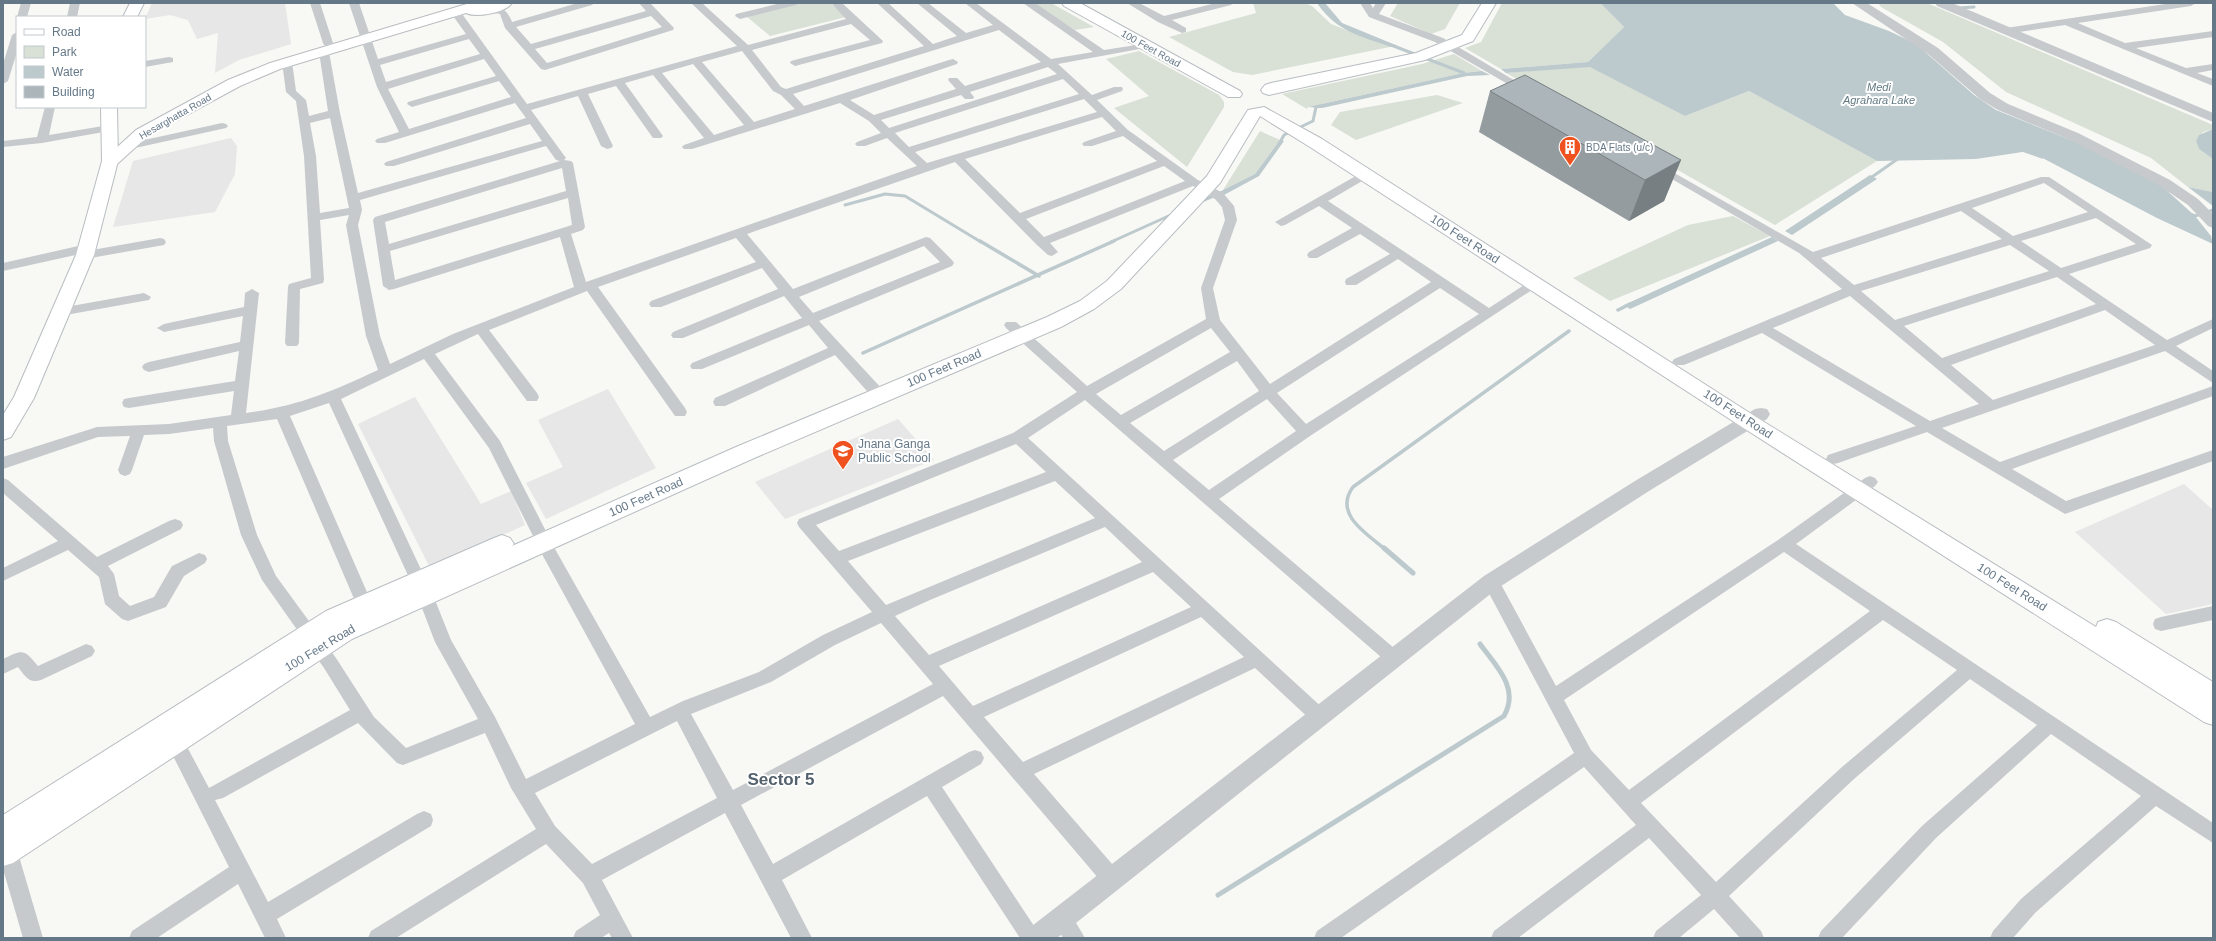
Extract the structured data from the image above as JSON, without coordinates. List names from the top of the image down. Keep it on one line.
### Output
{"streets":{"main road":["100 Feet Road","Hesarghatta Road"]},"districts":["Sector 5"],"water":["Medi Agrahara Lake"],"places":{"building":["BDA Flats (u/c)"],"school or university":["Jnana Ganga Public School"]},"legend":["Road","Park","Water","Building"]}
